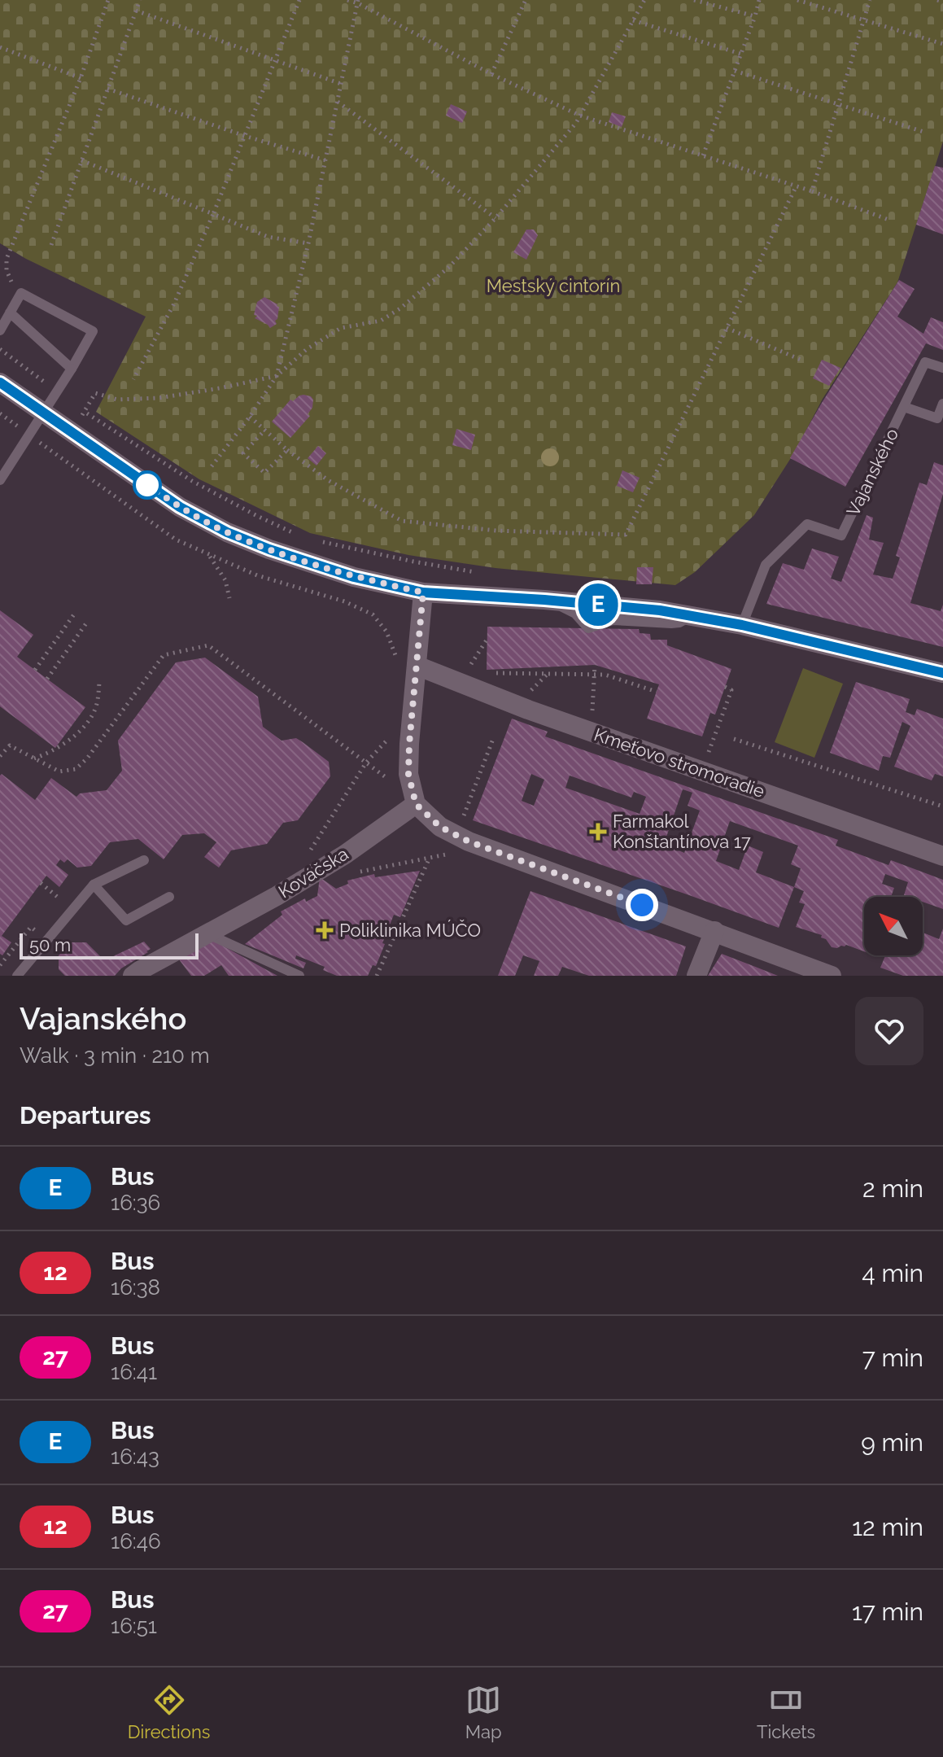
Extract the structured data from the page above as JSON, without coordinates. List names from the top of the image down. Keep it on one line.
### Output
{"streets":{"street":["Kmeťovo stromoradie","Kováčska"],"lane":["Vajanského"]},"parks":["Mestský cintorín"],"places":{"health":["Farmakol Konštantínova 17","Poliklinika MÚČO"]},"lines":["bus line E"],"scale_bar":"50 m","north":"top left","page":{"on_map":"E","scale":"50 m","heading":[["Vajanského","Walk · 3 min · 210 m"],"Departures"],"list":[{"mark":"E","name":"Bus","note":"16:36","value":"2 min"},{"mark":"12","name":"Bus","note":"16:38","value":"4 min"},{"mark":"27","name":"Bus","note":"16:41","value":"7 min"},{"mark":"E","name":"Bus","note":"16:43","value":"9 min"},{"mark":"12","name":"Bus","note":"16:46","value":"12 min"},{"mark":"27","name":"Bus","note":"16:51","value":"17 min"}],"tabs":["Directions","Map","Tickets"]}}
